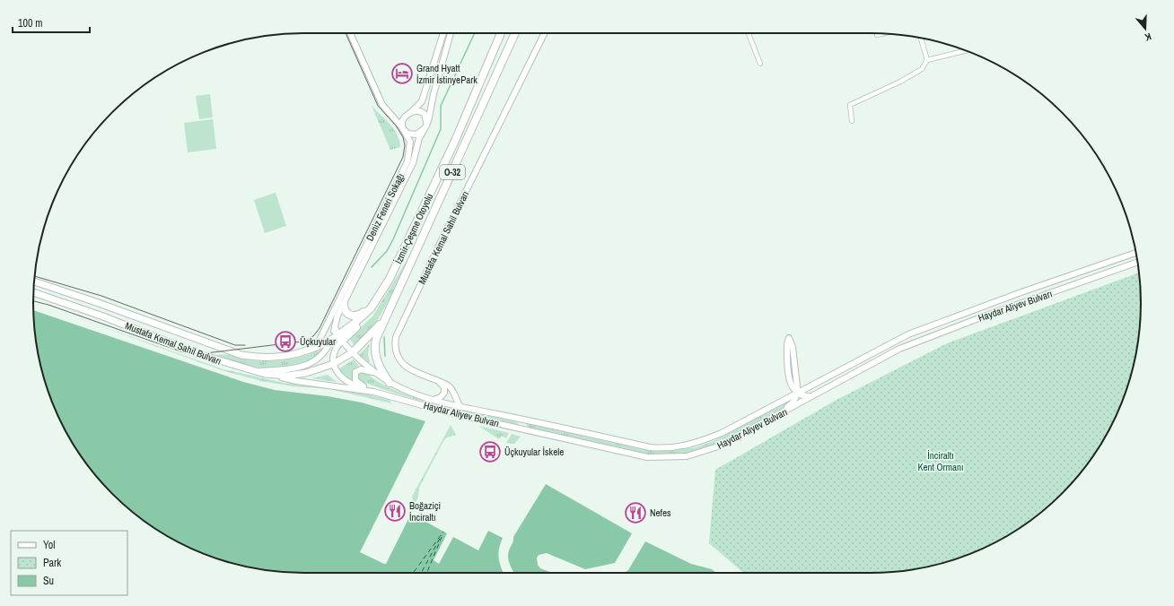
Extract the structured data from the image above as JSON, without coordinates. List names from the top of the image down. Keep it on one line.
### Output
{"streets":{"highway":["O-32","İzmir-Çeşme Otoyolu","Mustafa Kemal Sahil Bulvarı"],"main road":["Deniz Feneri Sokağı","Haydar Aliyev Bulvarı"]},"crossings":[["İzmir-Çeşme Otoyolu","Mustafa Kemal Sahil Bulvarı"],["İzmir-Çeşme Otoyolu","Haydar Aliyev Bulvarı"],["Mustafa Kemal Sahil Bulvarı","Haydar Aliyev Bulvarı"]],"parks":["İnciraltı Kent Ormanı"],"places":{"hotel":["Grand Hyatt İzmir İstinyePark"],"bus stop":["Üçkuyular","Üçkuyular İskele"],"restaurant":["Boğaziçi İnciraltı","Nefes"]},"legend":["Yol","Park","Su"],"scale_bar":"100 m","north":"bottom"}
